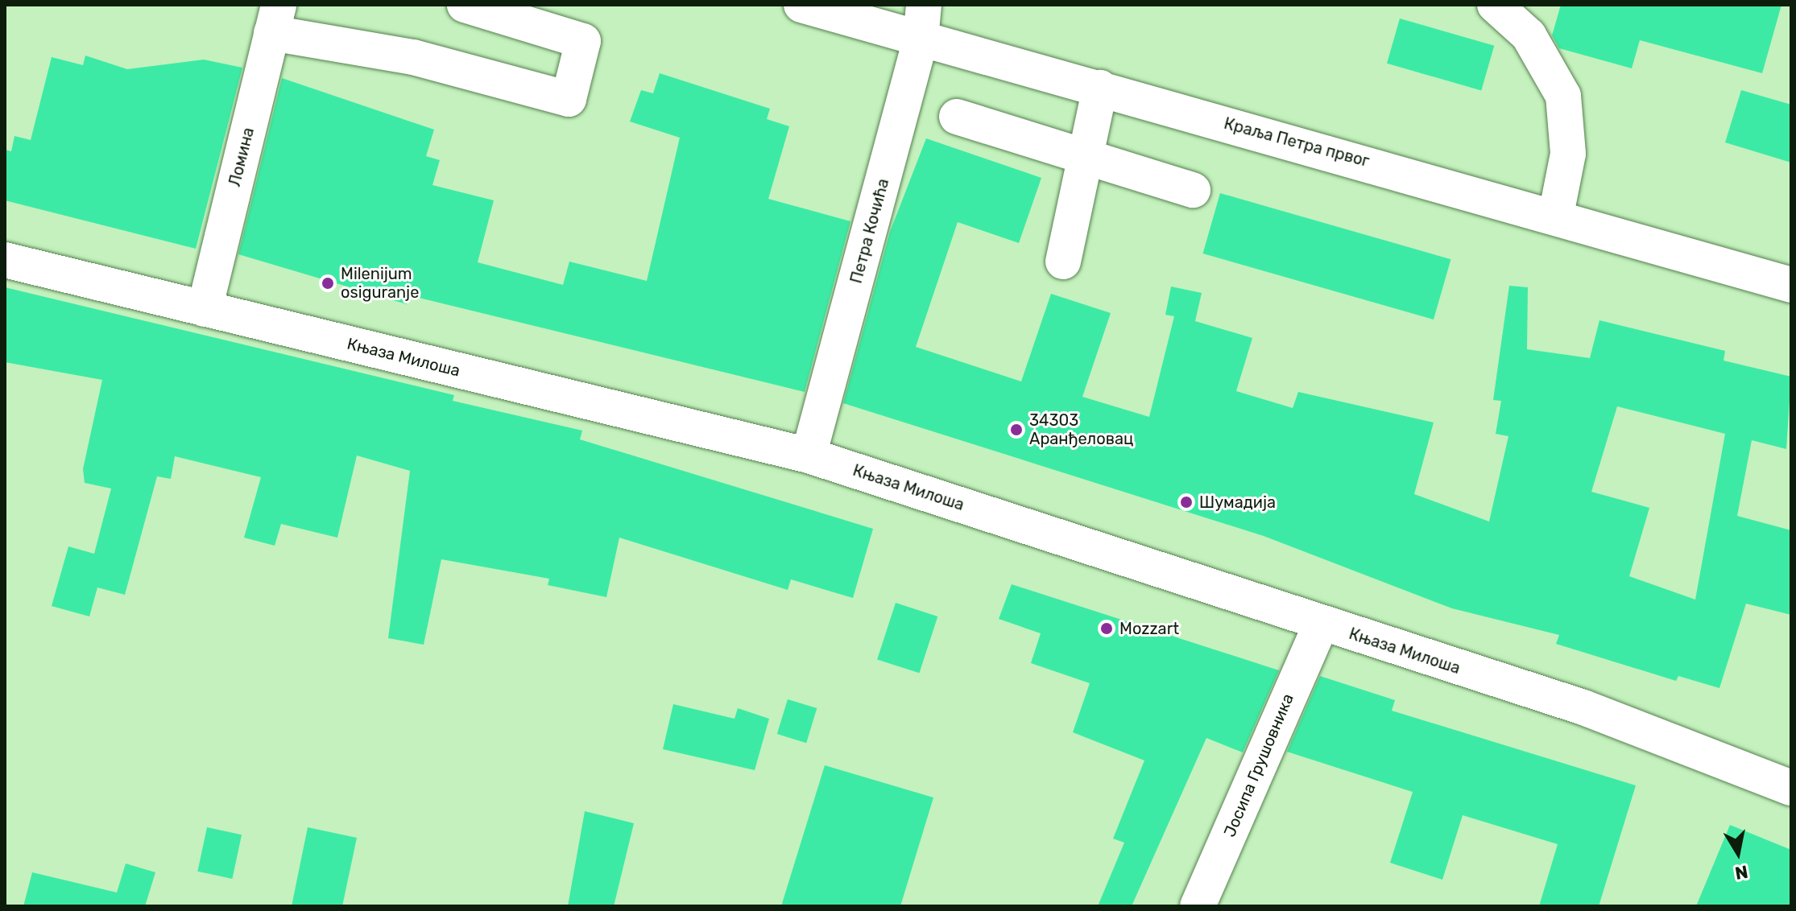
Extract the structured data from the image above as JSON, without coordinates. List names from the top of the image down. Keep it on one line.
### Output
{"streets":{"street":["Краља Петра првог","Ломина","Петра Кочића","Књаза Милоша","Јосипа Грушовника"]},"crossings":[["Краља Петра првог","Петра Кочића"],["Ломина","Књаза Милоша"],["Петра Кочића","Књаза Милоша"],["Књаза Милоша","Јосипа Грушовника"]],"places":["Milenijum osiguranje","34303 Аранђеловац","Шумадија","Mozzart"],"north":"bottom"}
